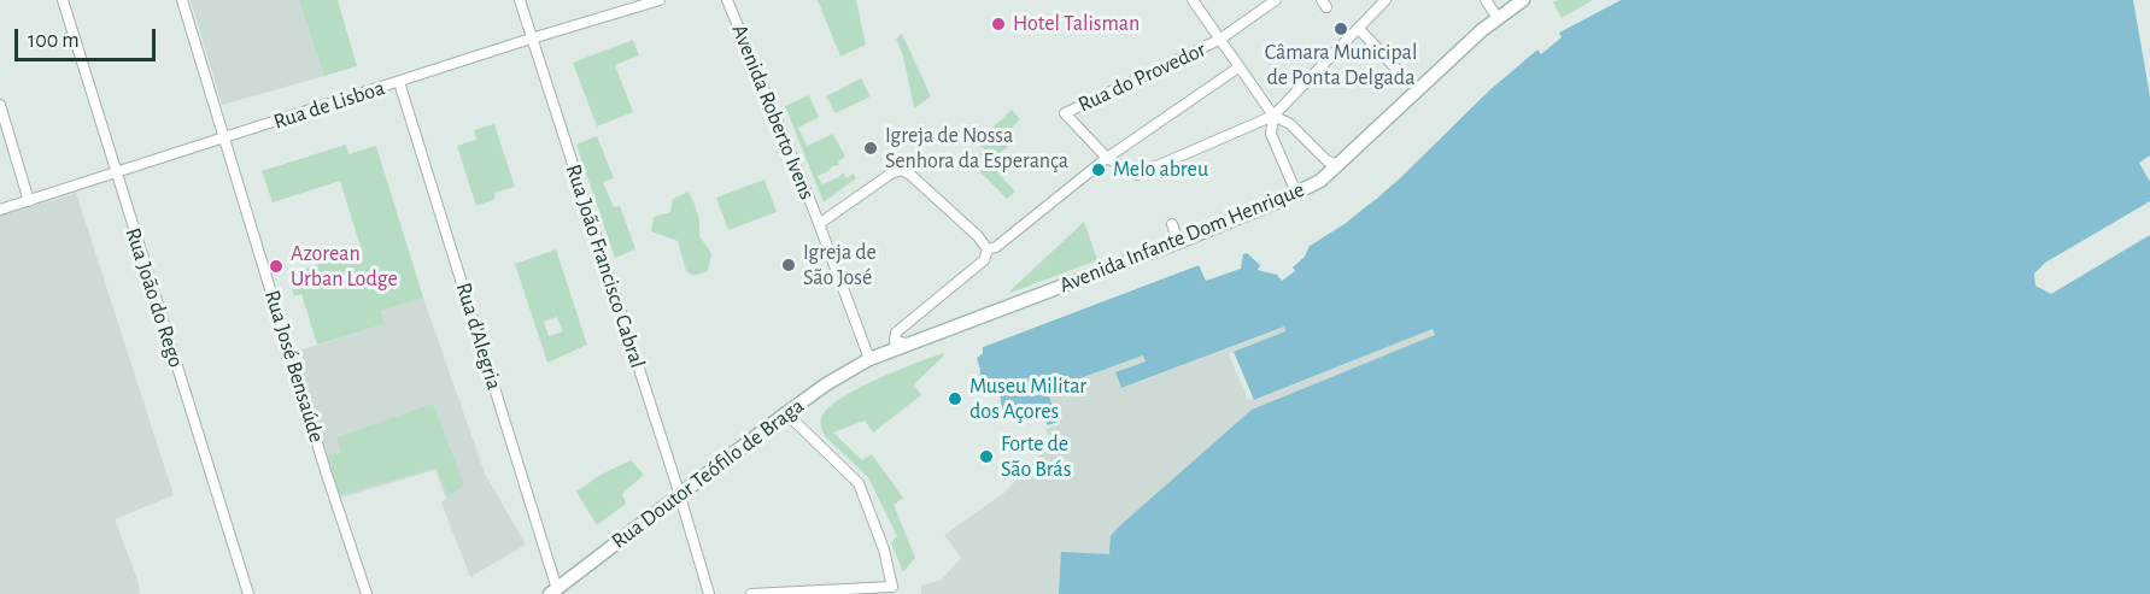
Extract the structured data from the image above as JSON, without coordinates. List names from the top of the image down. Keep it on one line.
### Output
{"streets":{"main road":["Avenida Infante Dom Henrique","Rua Doutor Teófilo de Braga"],"street":["Rua do Provedor","Rua de Lisboa","Avenida Roberto Ivens","Rua João Francisco Cabral","Rua João do Rego","Rua d'Alegria","Rua José Bensaúde"]},"crossings":[["Rua de Lisboa","Rua João Francisco Cabral"],["Rua de Lisboa","Rua João do Rego"],["Rua de Lisboa","Rua d'Alegria"],["Rua de Lisboa","Rua José Bensaúde"],["Avenida Roberto Ivens","Avenida Infante Dom Henrique"],["Avenida Roberto Ivens","Rua Doutor Teófilo de Braga"],["Avenida Infante Dom Henrique","Rua Doutor Teófilo de Braga"],["Rua João Francisco Cabral","Rua Doutor Teófilo de Braga"],["Rua d'Alegria","Rua Doutor Teófilo de Braga"]],"places":["Hotel Talisman","Câmara Municipal de Ponta Delgada","Igreja de Nossa Senhora da Esperança","Melo abreu","Igreja de São José","Azorean Urban Lodge","Museu Militar dos Açores","Forte de São Brás"],"scale_bar":"100 m"}
